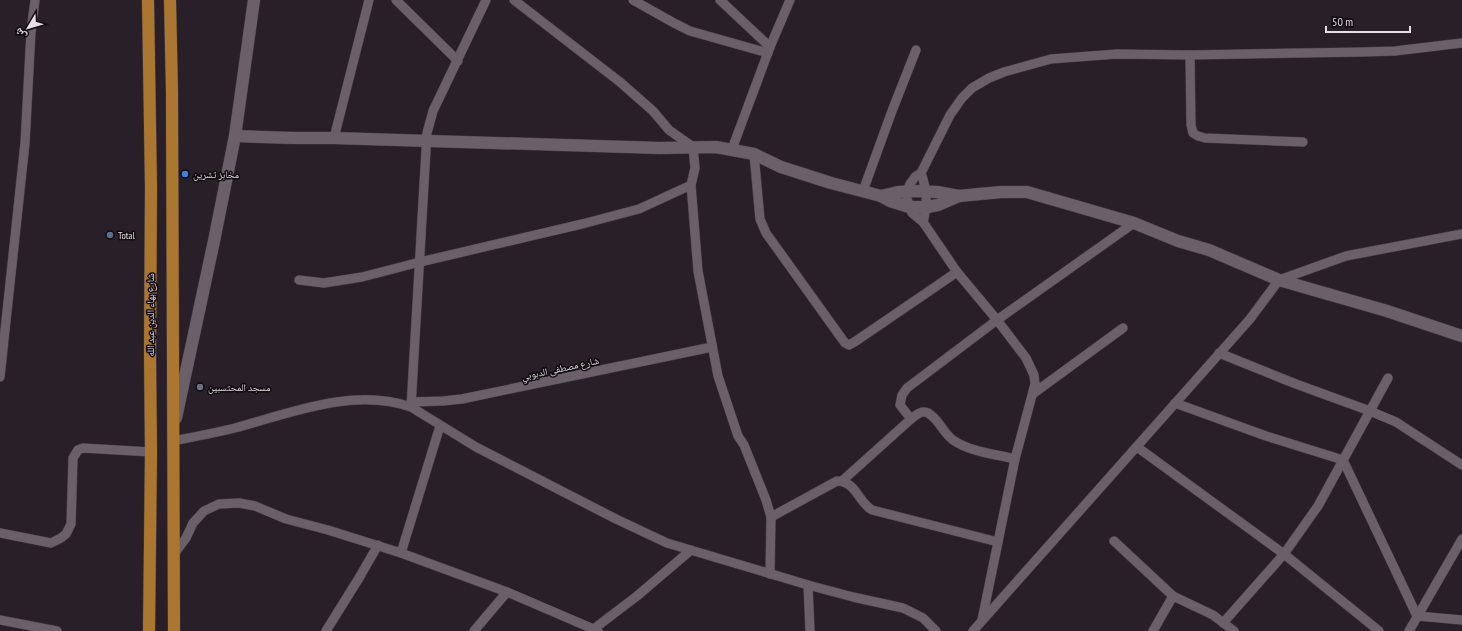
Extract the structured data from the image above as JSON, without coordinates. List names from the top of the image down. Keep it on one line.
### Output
{"streets":{"main road":["شارع بهاء الدين عبد الله"],"street":["شارع مصطفى الدبوبي"]},"places":["مخابز تشرين","Total","مسجد المحتسبين"],"scale_bar":"50 m","north":"bottom left"}
